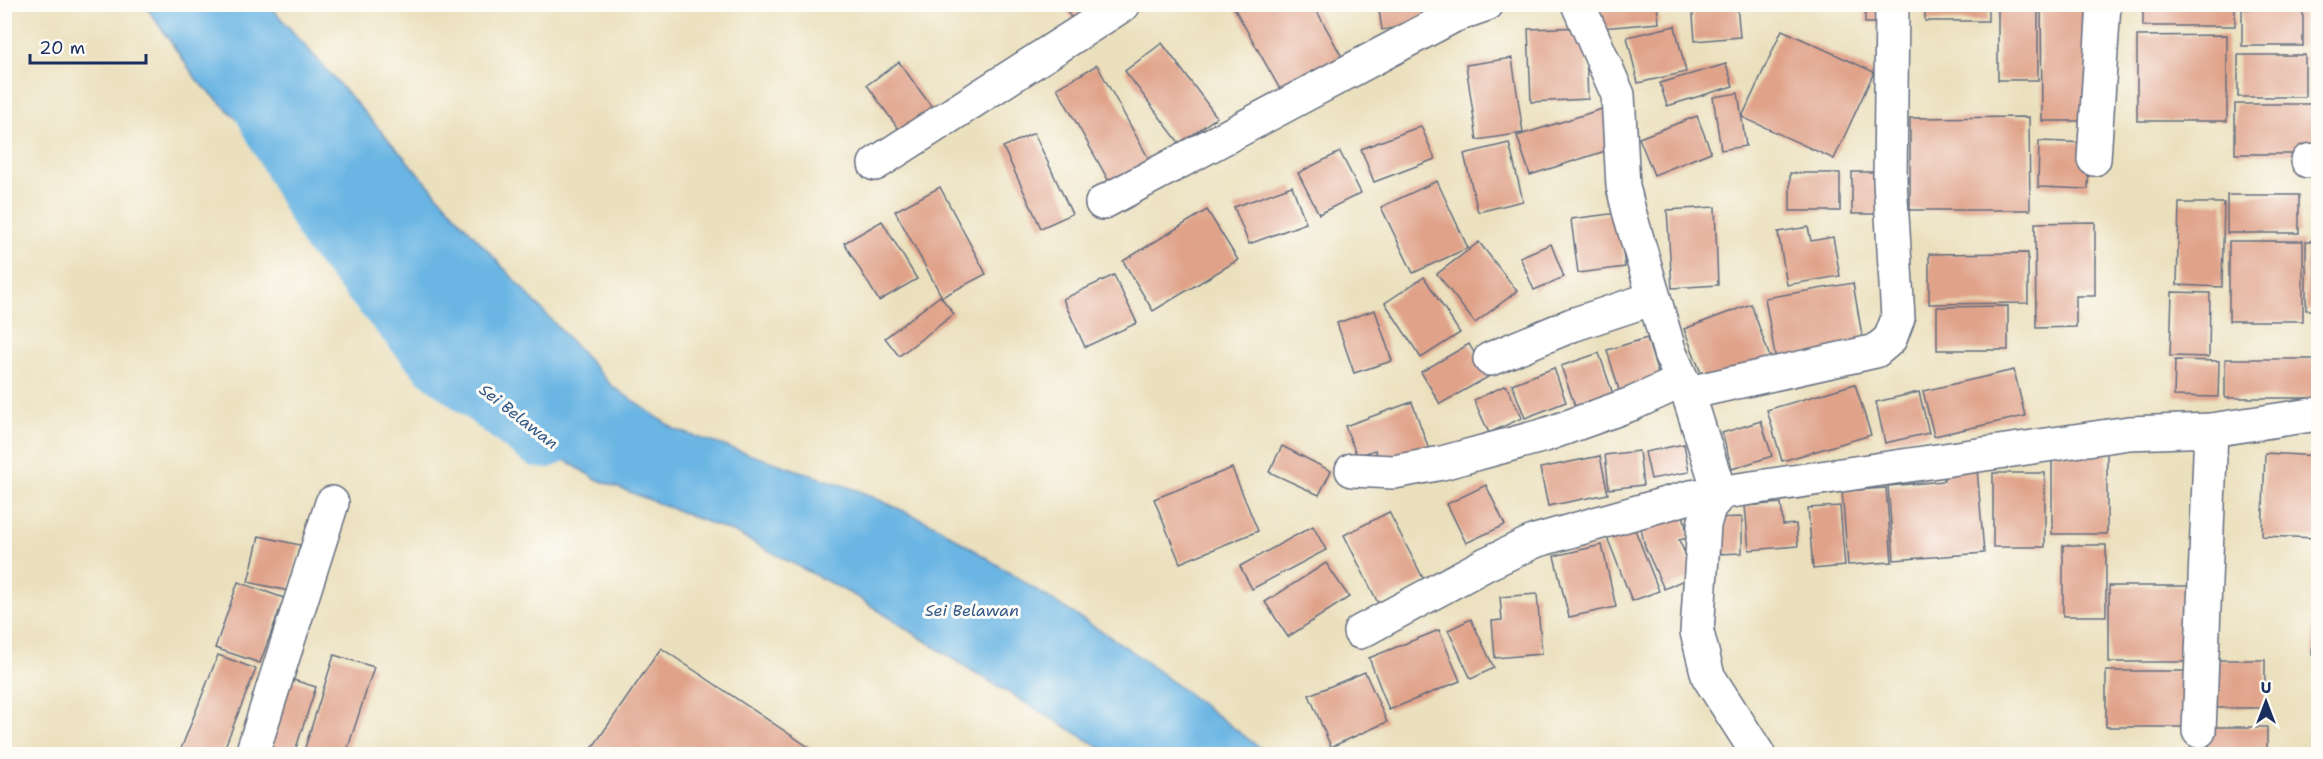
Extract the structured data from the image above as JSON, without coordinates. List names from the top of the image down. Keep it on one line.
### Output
{"water":["Sei Belawan"],"scale_bar":"20 m","north":"top"}
